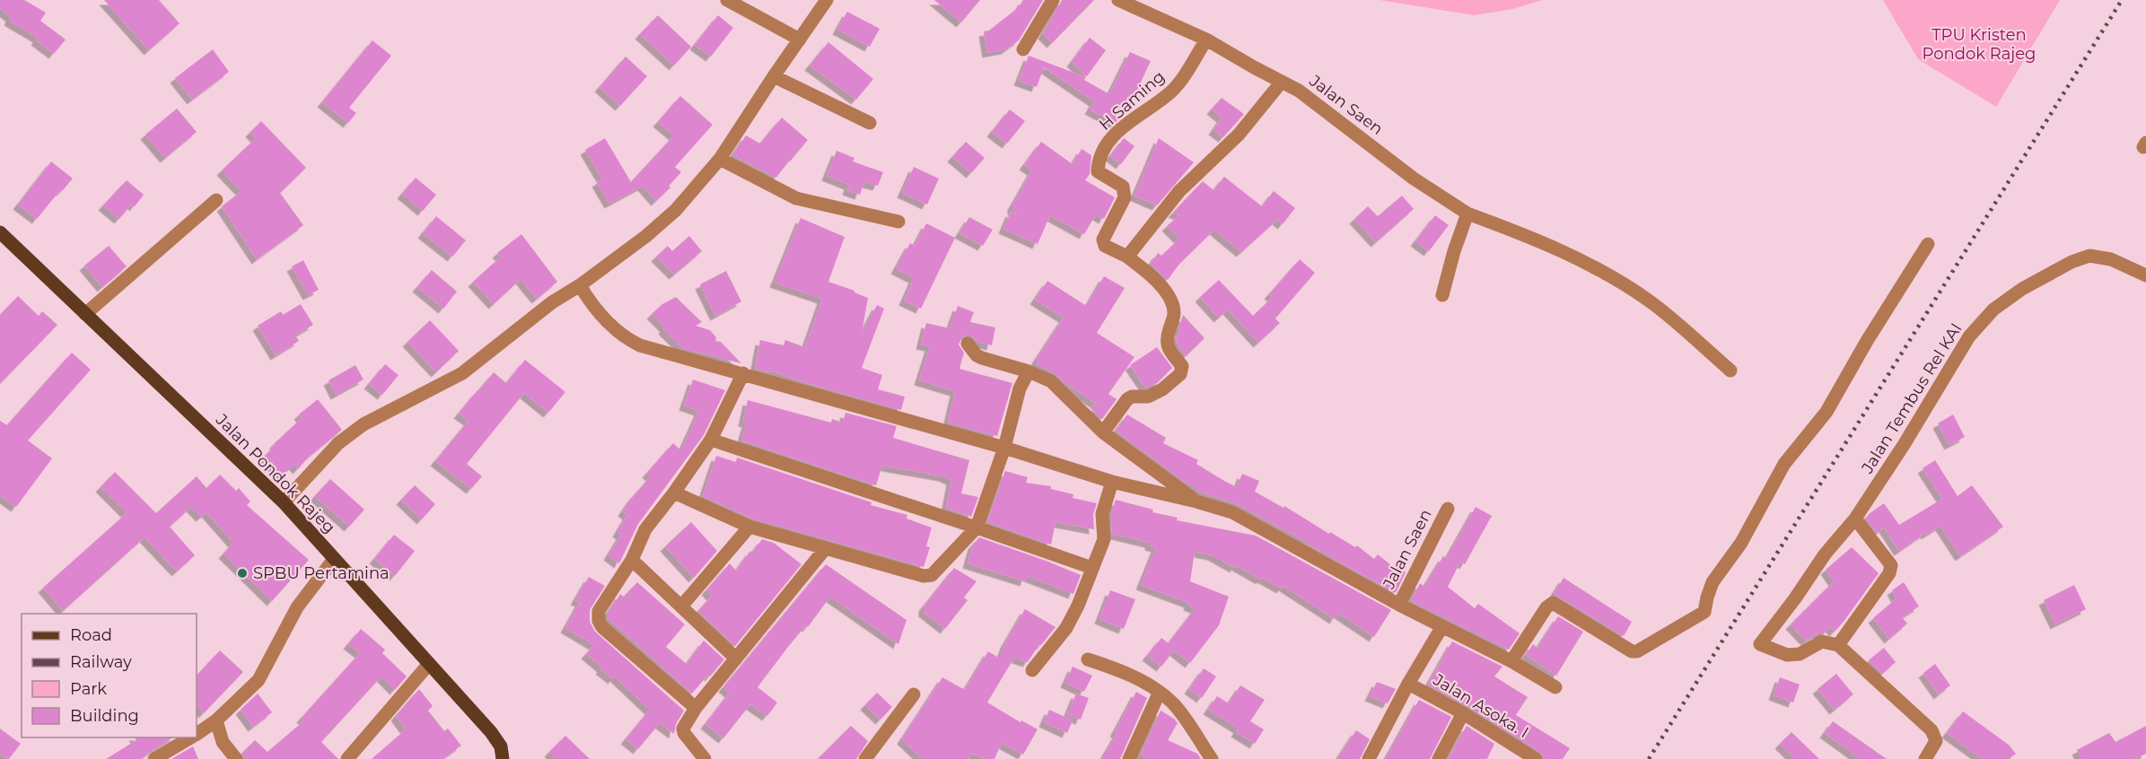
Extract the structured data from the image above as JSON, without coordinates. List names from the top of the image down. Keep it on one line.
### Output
{"streets":{"main road":["Jalan Pondok Rajeg"],"street":["H Saming","Jalan Saen","Jalan Tembus Rel KAI","Jalan Asoka. I"]},"crossings":[["H Saming","Jalan Saen"]],"parks":["TPU Kristen Pondok Rajeg"],"places":["SPBU Pertamina"],"legend":["Road","Railway","Park","Building"]}
